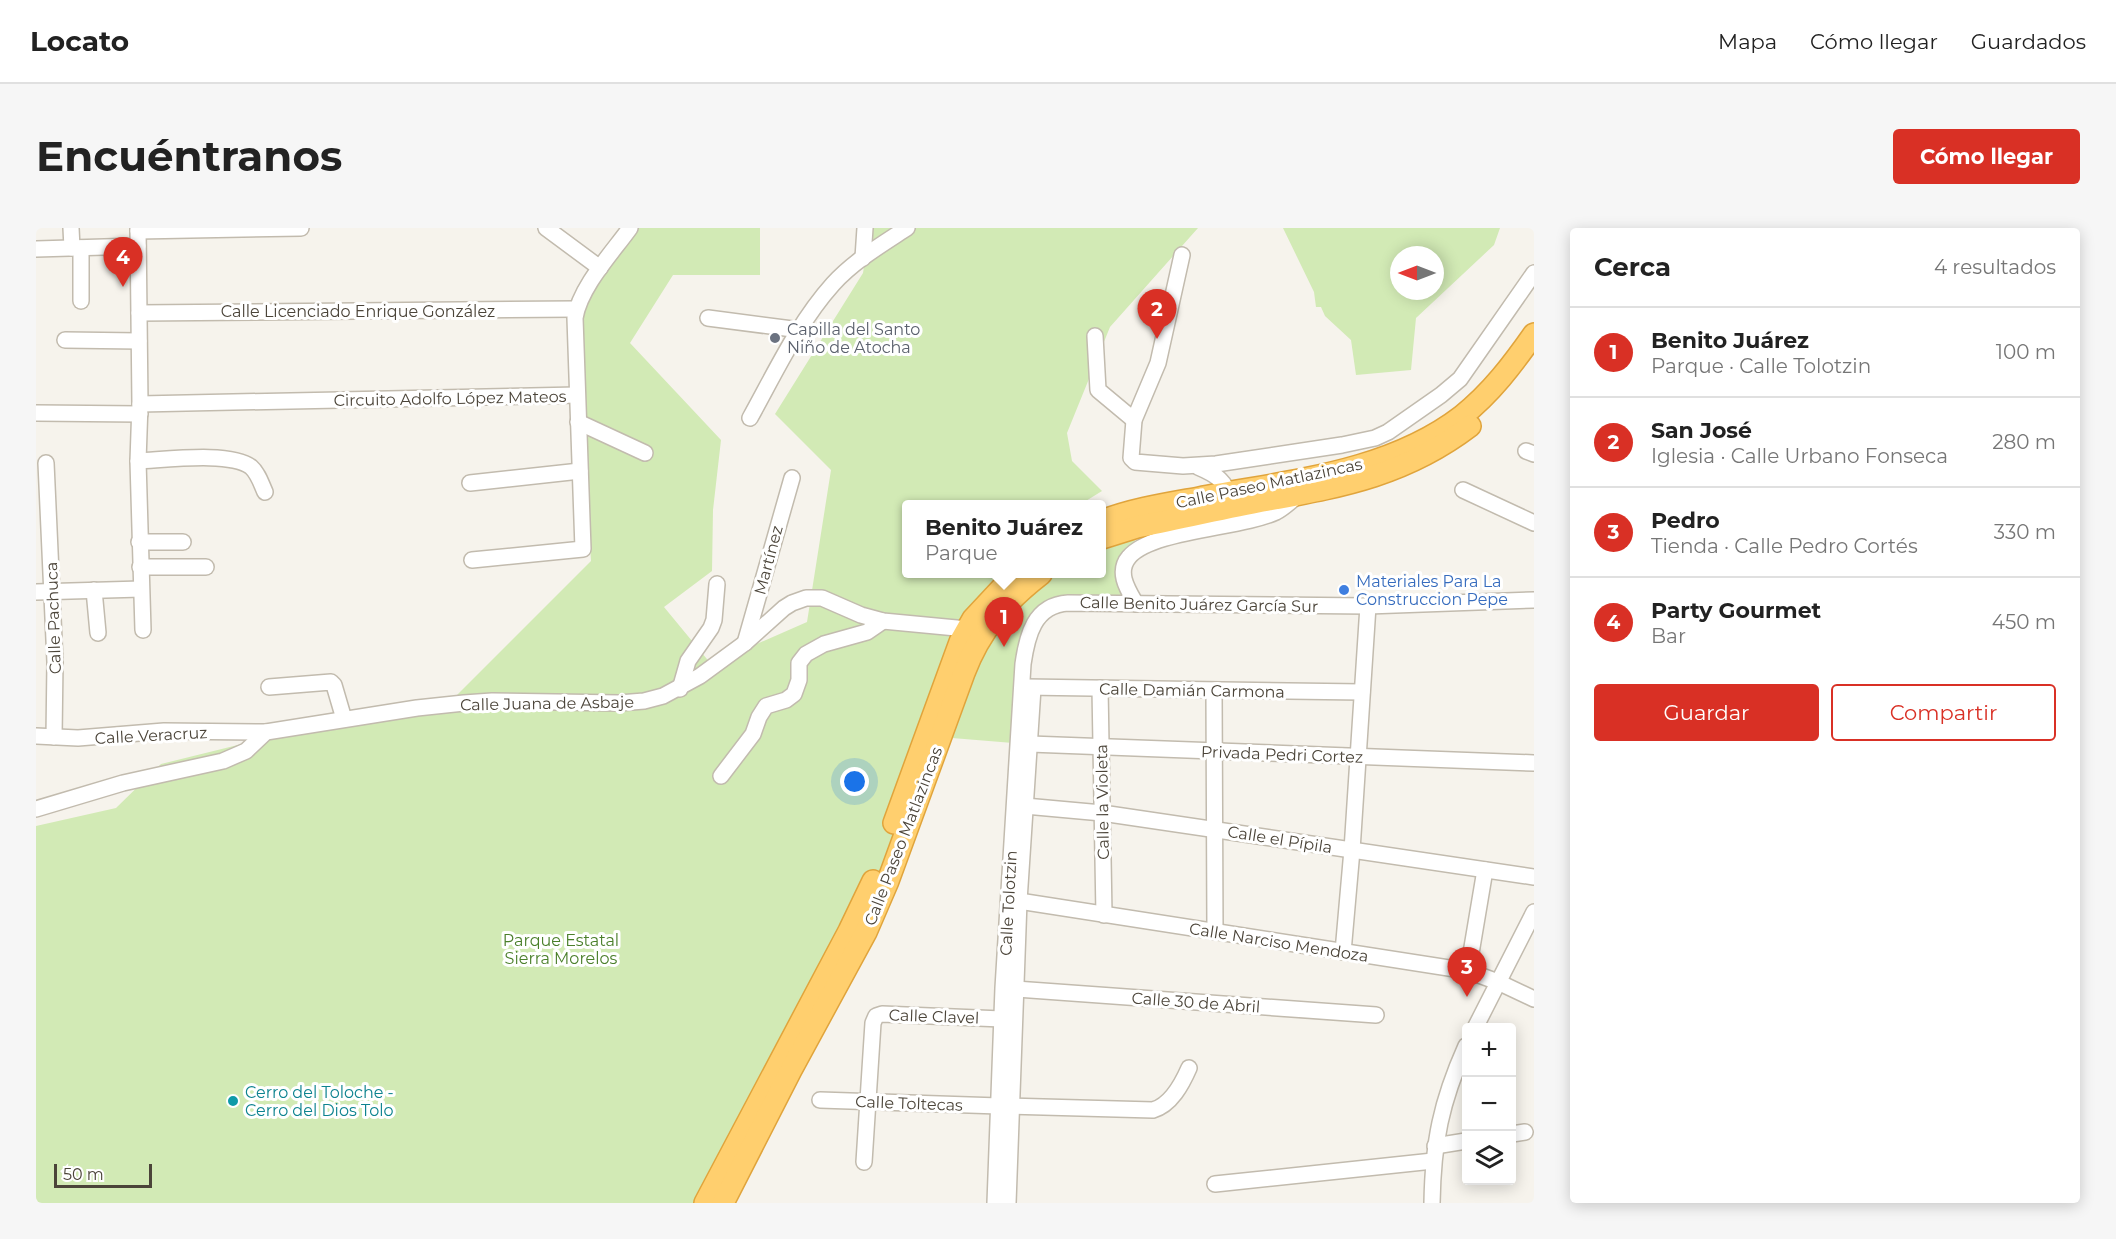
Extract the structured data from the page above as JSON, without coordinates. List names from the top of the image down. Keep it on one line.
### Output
{"streets":{"highway":["Calle Paseo Matlazincas"],"street":["Calle Licenciado Enrique González","Circuito Adolfo López Mateos","Martínez","Calle Benito Juárez García Sur","Calle Pachuca","Calle Damián Carmona","Calle Juana de Asbaje","Calle Veracruz","Privada Pedri Cortez","Calle la Violeta","Calle el Pípila","Calle Tolotzin","Calle Narciso Mendoza","Calle 30 de Abril","Calle Clavel","Calle Toltecas"]},"crossings":[["Calle Licenciado Enrique González","Circuito Adolfo López Mateos"],["Calle Paseo Matlazincas","Calle Juana de Asbaje"],["Martínez","Calle Juana de Asbaje"],["Calle Benito Juárez García Sur","Calle Tolotzin"],["Calle Pachuca","Calle Veracruz"],["Calle Damián Carmona","Calle la Violeta"],["Calle Damián Carmona","Calle Tolotzin"],["Calle Juana de Asbaje","Calle Veracruz"],["Privada Pedri Cortez","Calle la Violeta"],["Privada Pedri Cortez","Calle Tolotzin"],["Calle la Violeta","Calle el Pípila"],["Calle la Violeta","Calle Narciso Mendoza"],["Calle el Pípila","Calle Tolotzin"],["Calle Tolotzin","Calle Narciso Mendoza"],["Calle Tolotzin","Calle 30 de Abril"],["Calle Tolotzin","Calle Clavel"],["Calle Tolotzin","Calle Toltecas"],["Calle Clavel","Calle Toltecas"]],"parks":["Parque Estatal Sierra Morelos"],"places":["Capilla del Santo Niño de Atocha","Materiales Para La Construccion Pepe","Cerro del Toloche - Cerro del Dios Tolo"],"scale_bar":"50 m","north":"left","page":{"header":"Locato","nav":["Mapa","Cómo llegar","Guardados"],"buttons":["Cómo llegar",["Guardar","Compartir"]],"title":"Encuéntranos","heading":["Cerca","4 resultados"],"pins":["4","2","1","3"],"list":[{"mark":"1","name":"Benito Juárez","note":"Parque · Calle Tolotzin","value":"100 m"},{"mark":"2","name":"San José","note":"Iglesia · Calle Urbano Fonseca","value":"280 m"},{"mark":"3","name":"Pedro","note":"Tienda · Calle Pedro Cortés","value":"330 m"},{"mark":"4","name":"Party Gourmet","note":"Bar","value":"450 m"}],"popup":["Benito Juárez","Parque"],"map_buttons":["+","−"],"scale":"50 m"}}
